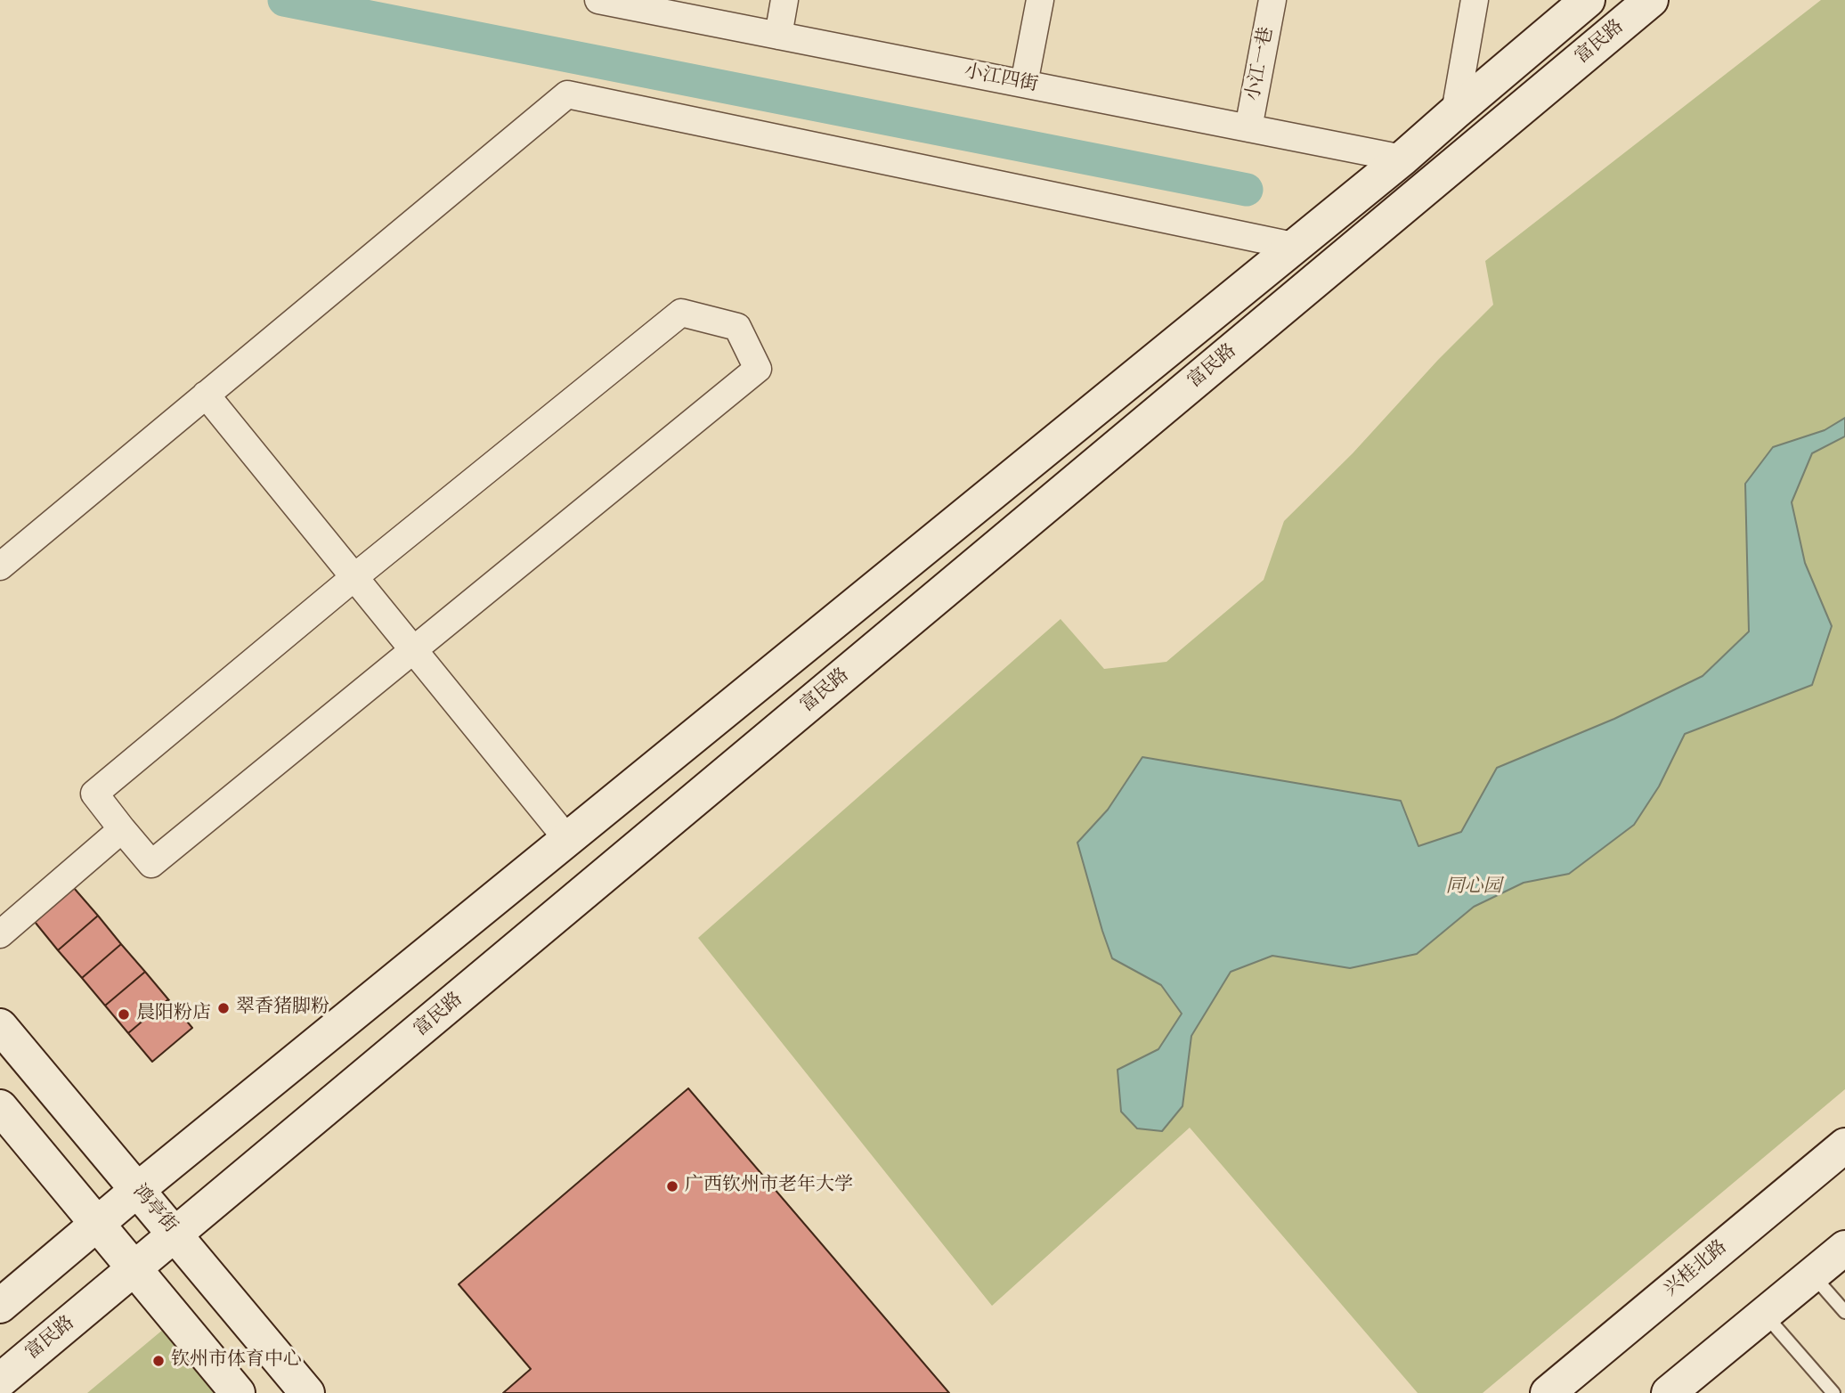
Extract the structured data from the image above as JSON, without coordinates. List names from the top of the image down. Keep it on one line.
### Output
{"streets":{"street":["富民路","小江一巷","小江四街","鸿亭街","兴桂北路"]},"crossings":[["富民路","鸿亭街"],["小江一巷","小江四街"]],"parks":["同心园"],"places":["翠香猪脚粉","晨阳粉店","广西钦州市老年大学","钦州市体育中心"]}
